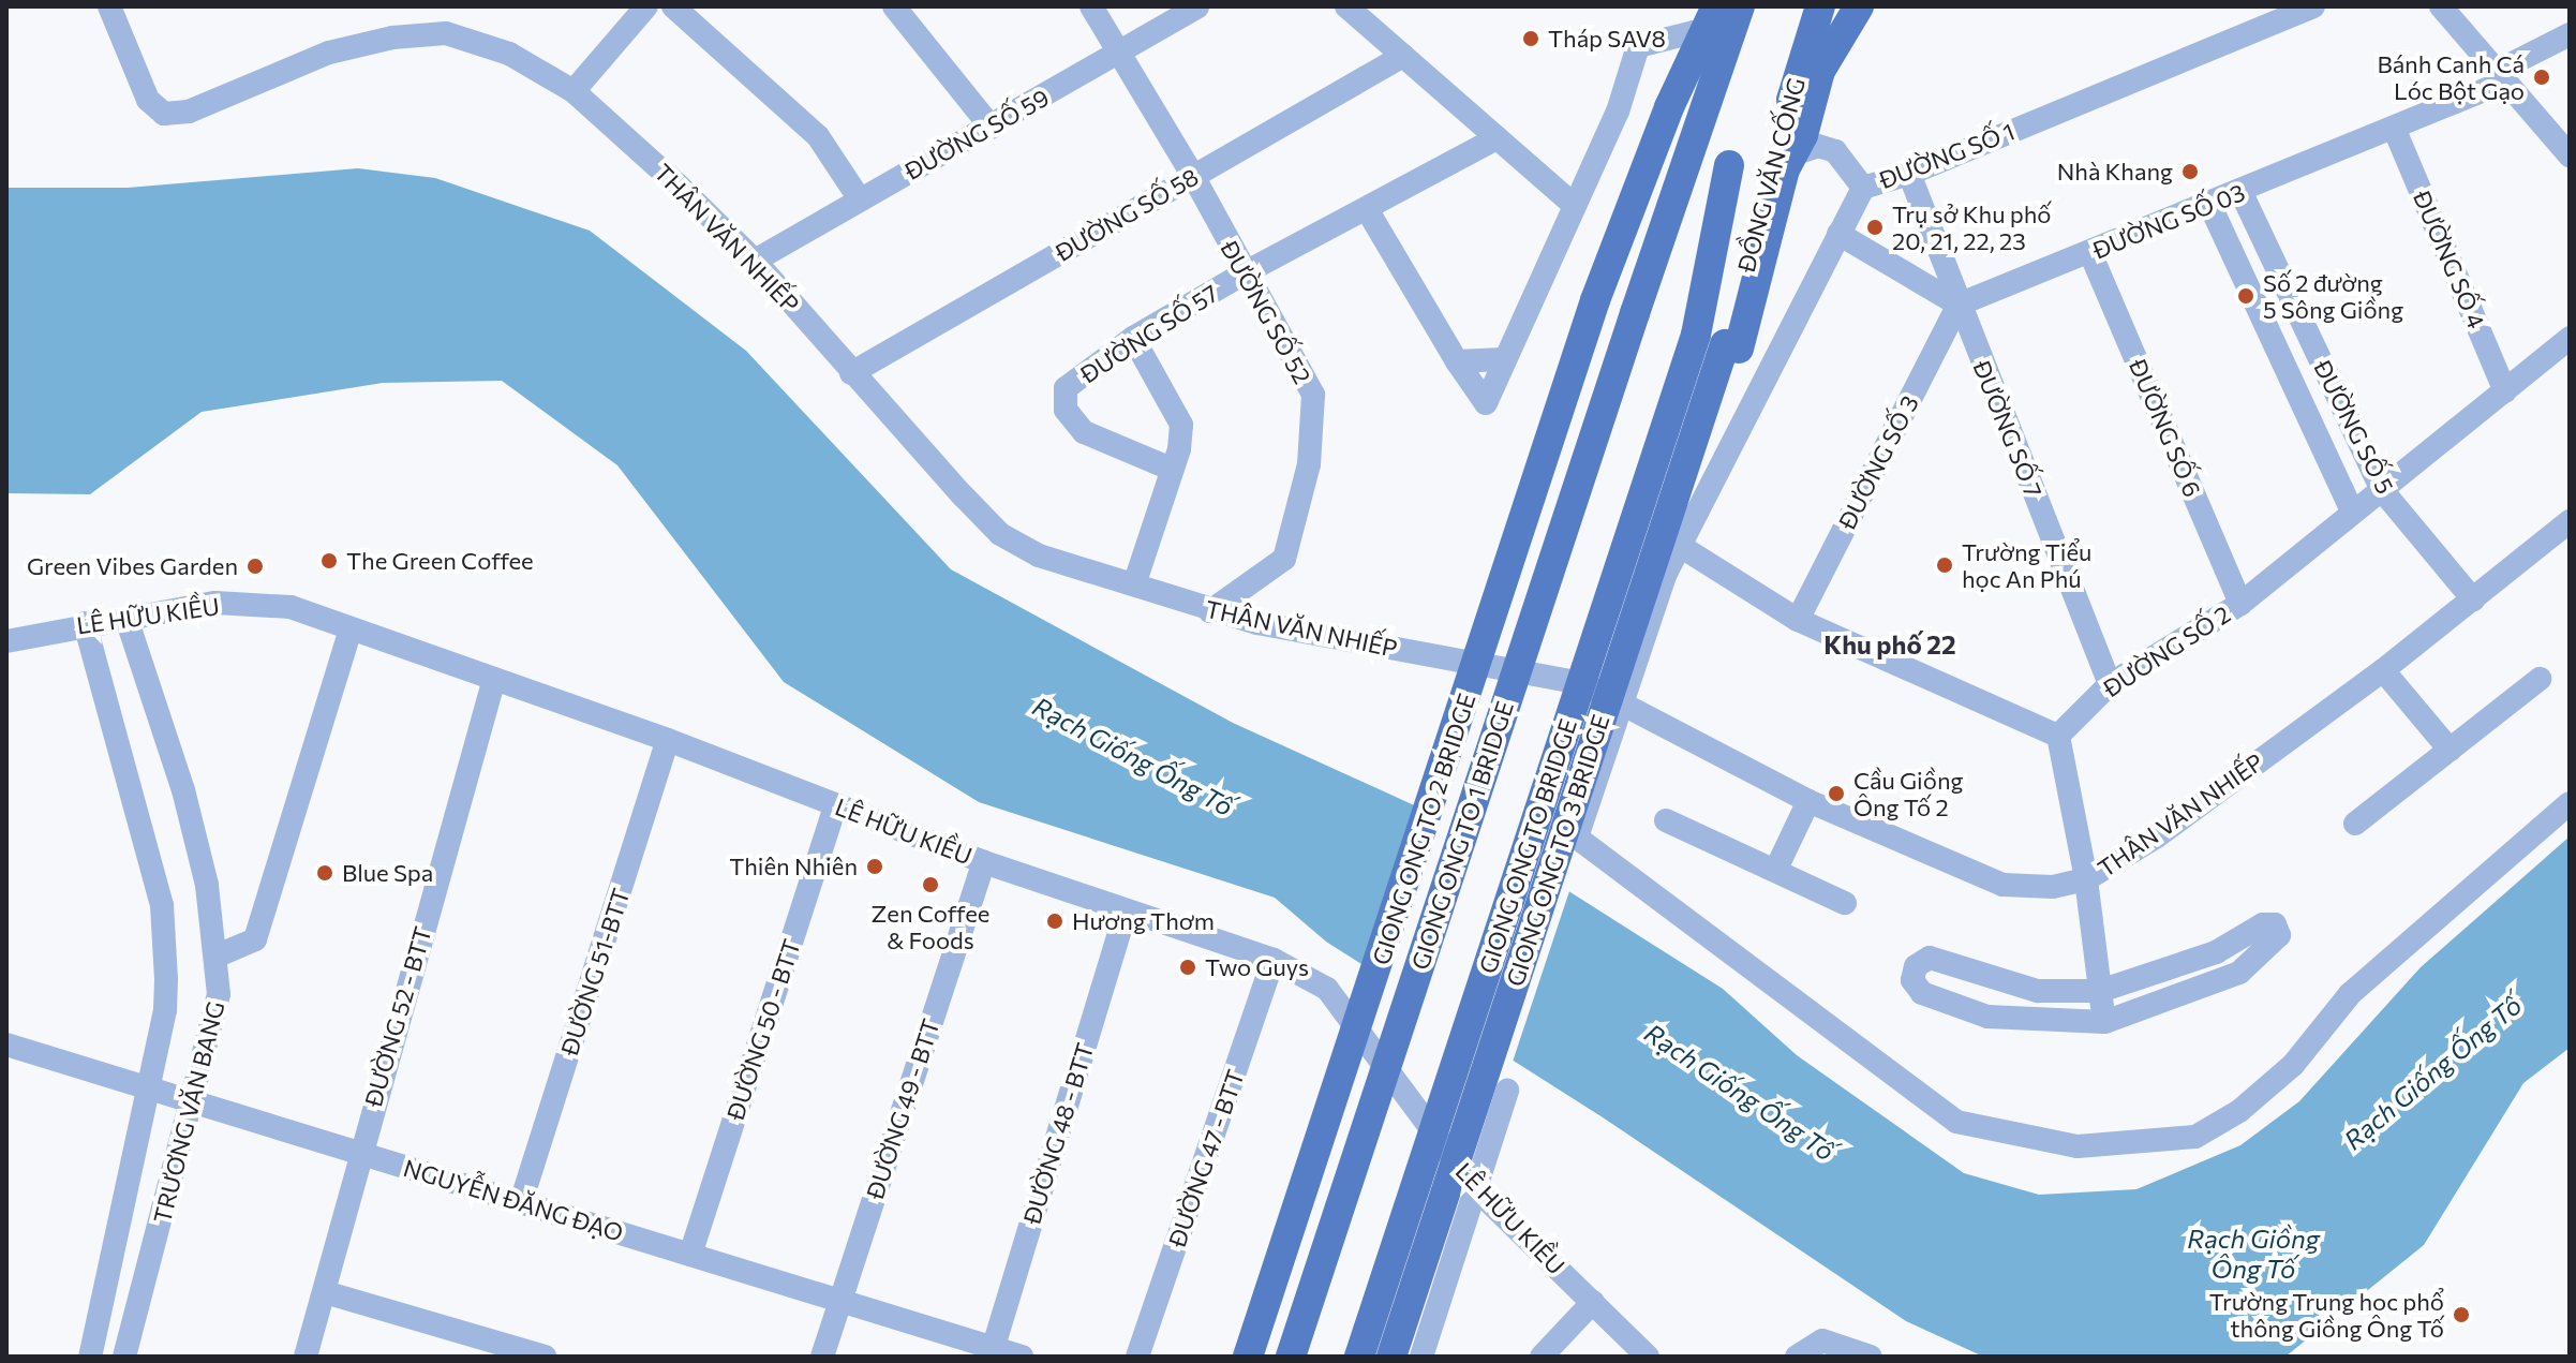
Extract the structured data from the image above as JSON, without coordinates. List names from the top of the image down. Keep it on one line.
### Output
{"streets":{"main road":["ĐỒNG VĂN CỐNG","GIONG ONG TO 2 BRIDGE","GIONG ONG TO 1 BRIDGE","GIONG ONG TO BRIDGE","GIONG ONG TO 3 BRIDGE"],"street":["ĐƯỜNG SỐ 59","ĐƯỜNG SỐ 1","ĐƯỜNG SỐ 58","ĐƯỜNG SỐ 03","THÂN VĂN NHIẾP","ĐƯỜNG SỐ 4","ĐƯỜNG SỐ 52","ĐƯỜNG SỐ 57","ĐƯỜNG SỐ 5","ĐƯỜNG SỐ 6","ĐƯỜNG SỐ 7","ĐƯỜNG SỐ 3","LÊ HỮU KIỀU","ĐƯỜNG SỐ 2","ĐƯỜNG 51-BTT","ĐƯỜNG 52 - BTT","ĐƯỜNG 50 - BTT","ĐƯỜNG 49 - BTT","TRƯƠNG VĂN BANG","ĐƯỜNG 48 - BTT","ĐƯỜNG 47 - BTT","NGUYỄN ĐĂNG ĐẠO"]},"crossings":[["ĐƯỜNG SỐ 59","THÂN VĂN NHIẾP"],["ĐƯỜNG SỐ 59","ĐƯỜNG SỐ 52"],["ĐƯỜNG SỐ 1","THÂN VĂN NHIẾP"],["ĐƯỜNG SỐ 1","ĐƯỜNG SỐ 7"],["ĐỒNG VĂN CỐNG","GIONG ONG TO BRIDGE"],["ĐỒNG VĂN CỐNG","GIONG ONG TO 3 BRIDGE"],["ĐƯỜNG SỐ 58","THÂN VĂN NHIẾP"],["ĐƯỜNG SỐ 58","ĐƯỜNG SỐ 52"],["ĐƯỜNG SỐ 03","ĐƯỜNG SỐ 4"],["ĐƯỜNG SỐ 03","ĐƯỜNG SỐ 5"],["ĐƯỜNG SỐ 03","ĐƯỜNG SỐ 6"],["ĐƯỜNG SỐ 03","ĐƯỜNG SỐ 7"],["ĐƯỜNG SỐ 03","ĐƯỜNG SỐ 3"],["THÂN VĂN NHIẾP","ĐƯỜNG SỐ 52"],["THÂN VĂN NHIẾP","ĐƯỜNG SỐ 5"],["ĐƯỜNG SỐ 4","ĐƯỜNG SỐ 2"],["ĐƯỜNG SỐ 52","ĐƯỜNG SỐ 57"],["ĐƯỜNG SỐ 5","ĐƯỜNG SỐ 2"],["ĐƯỜNG SỐ 6","ĐƯỜNG SỐ 2"],["ĐƯỜNG SỐ 7","ĐƯỜNG SỐ 3"],["ĐƯỜNG SỐ 7","ĐƯỜNG SỐ 2"],["LÊ HỮU KIỀU","ĐƯỜNG 51-BTT"],["LÊ HỮU KIỀU","ĐƯỜNG 52 - BTT"],["LÊ HỮU KIỀU","ĐƯỜNG 50 - BTT"],["LÊ HỮU KIỀU","ĐƯỜNG 49 - BTT"],["LÊ HỮU KIỀU","TRƯƠNG VĂN BANG"],["LÊ HỮU KIỀU","ĐƯỜNG 48 - BTT"],["LÊ HỮU KIỀU","ĐƯỜNG 47 - BTT"],["ĐƯỜNG 51-BTT","NGUYỄN ĐĂNG ĐẠO"],["ĐƯỜNG 52 - BTT","NGUYỄN ĐĂNG ĐẠO"],["ĐƯỜNG 50 - BTT","NGUYỄN ĐĂNG ĐẠO"],["ĐƯỜNG 49 - BTT","NGUYỄN ĐĂNG ĐẠO"],["TRƯƠNG VĂN BANG","NGUYỄN ĐĂNG ĐẠO"],["ĐƯỜNG 48 - BTT","NGUYỄN ĐĂNG ĐẠO"]],"districts":["Khu phố 22"],"water":["Rạch Giống Ống Tố","Rạch Giồng Ông Tố"],"places":["Tháp SAV8","Bánh Canh Cá Lóc Bột Gạo","Nhà Khang","Trụ sở Khu phố 20, 21, 22, 23","Số 2 đường 5 Sông Giồng","The Green Coffee","Trường Tiểu học An Phú","Green Vibes Garden","Cầu Giồng Ông Tố 2","Thiên Nhiên","Blue Spa","Zen Coffee & Foods","Hương Thơm","Two Guys","Trường Trung học phổ thông Giồng Ông Tố"]}
